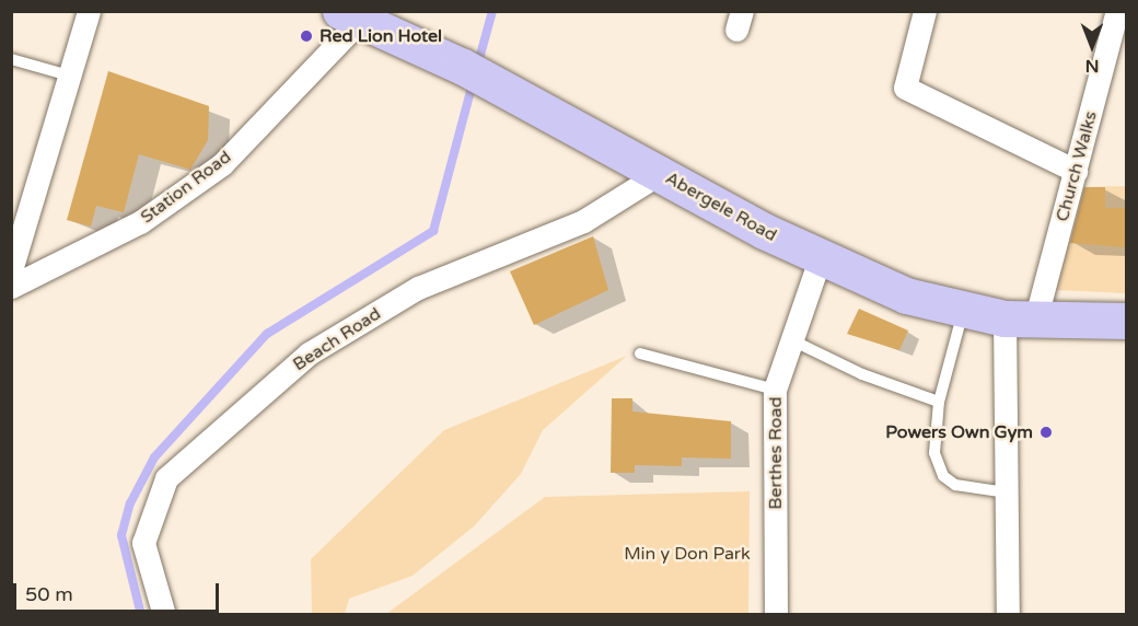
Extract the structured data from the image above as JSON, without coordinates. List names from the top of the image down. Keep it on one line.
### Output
{"streets":{"main road":["Abergele Road"],"street":["Church Walks","Station Road","Beach Road","Berthes Road"]},"crossings":[["Church Walks","Abergele Road"],["Station Road","Abergele Road"],["Abergele Road","Beach Road"],["Abergele Road","Berthes Road"]],"parks":["Min y Don Park"],"places":["Red Lion Hotel","Powers Own Gym"],"scale_bar":"50 m","north":"bottom"}
